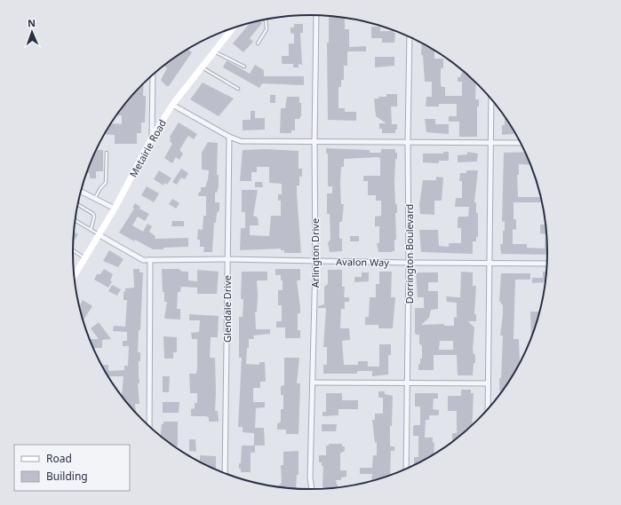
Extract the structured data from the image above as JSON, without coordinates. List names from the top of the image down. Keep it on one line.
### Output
{"streets":{"main road":["Metairie Road"],"street":["Arlington Drive","Dorrington Boulevard","Avalon Way","Glendale Drive"]},"crossings":[["Metairie Road","Avalon Way"],["Arlington Drive","Avalon Way"],["Dorrington Boulevard","Avalon Way"],["Avalon Way","Glendale Drive"]],"legend":["Road","Building"],"north":"top"}
